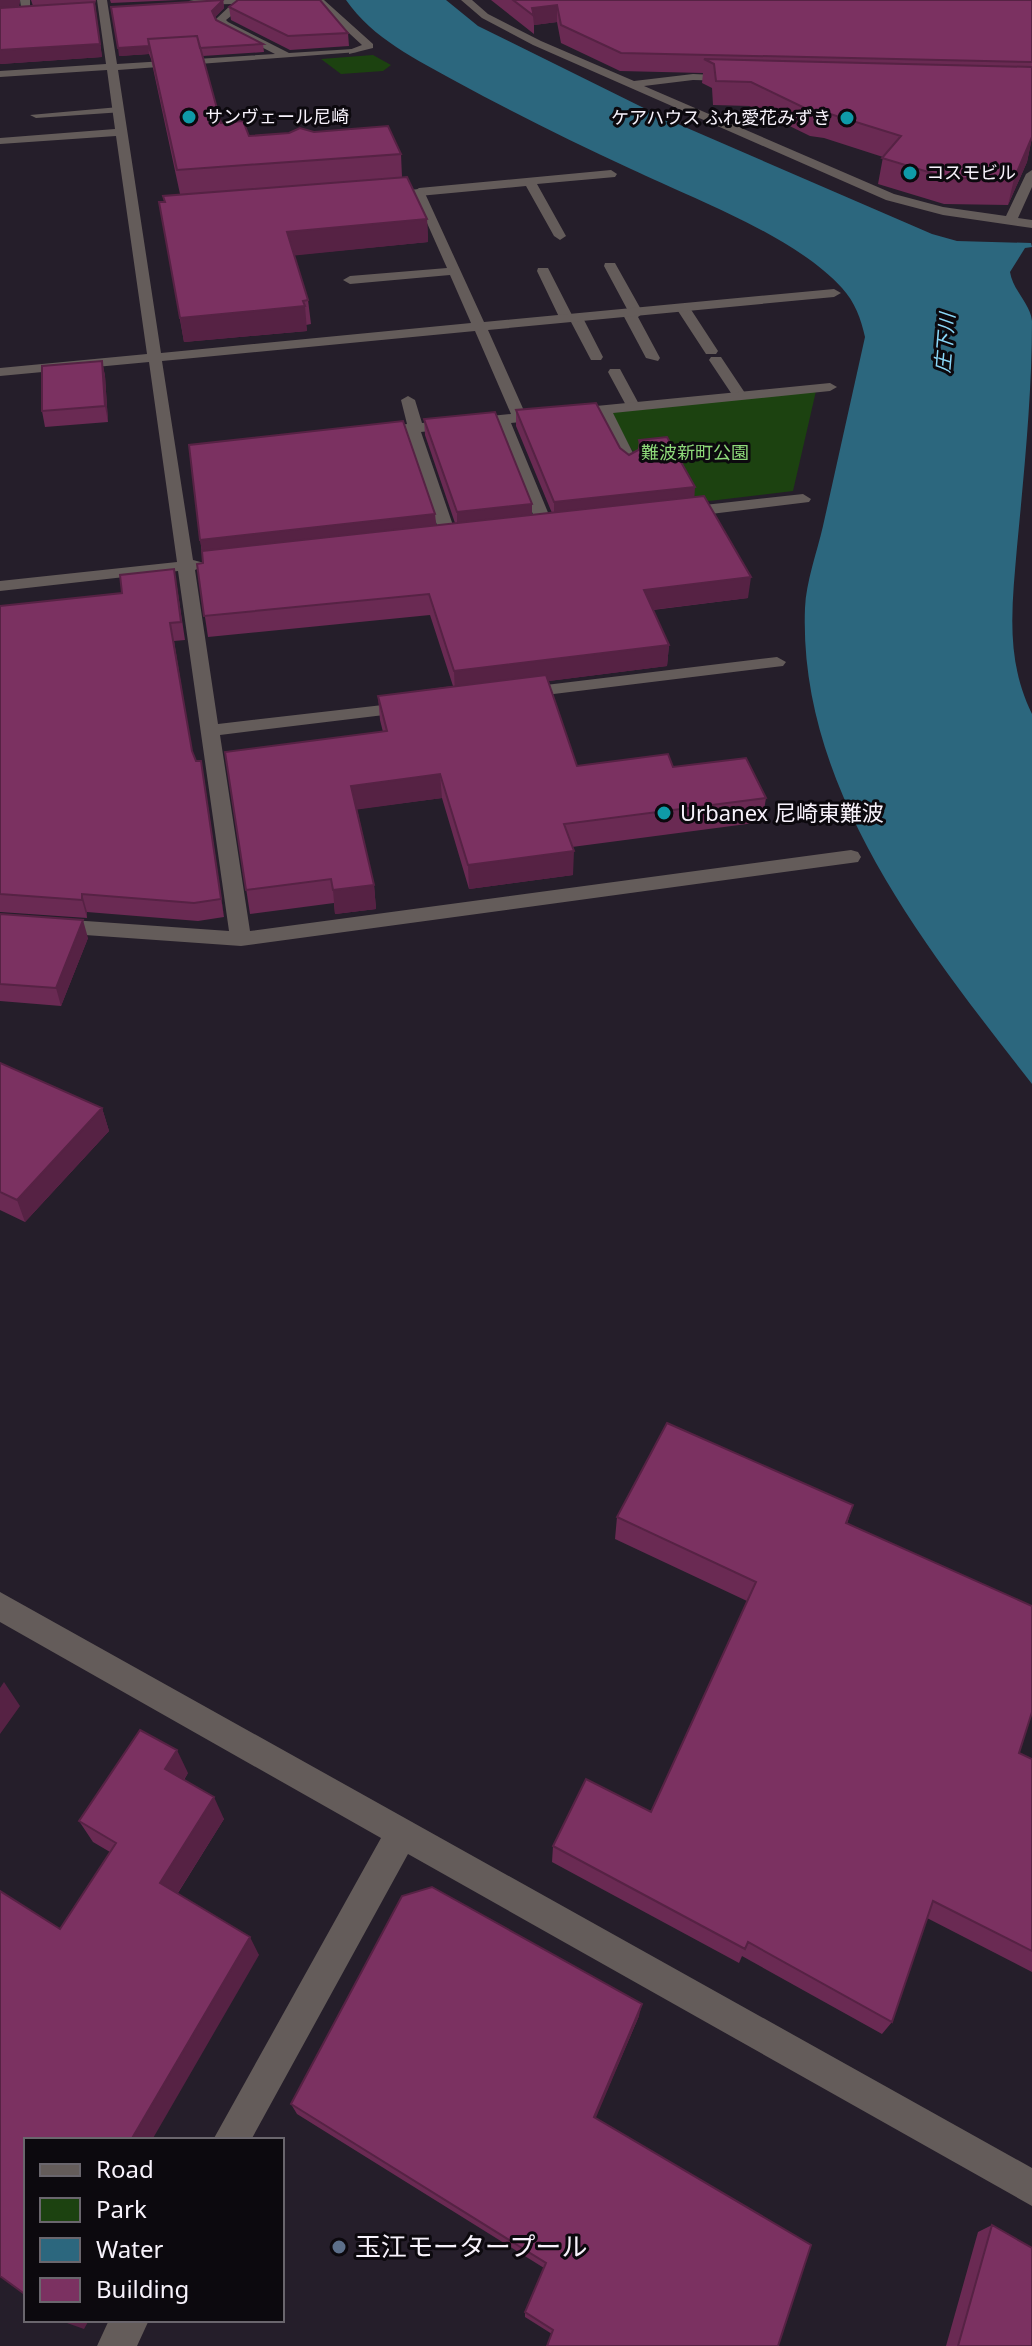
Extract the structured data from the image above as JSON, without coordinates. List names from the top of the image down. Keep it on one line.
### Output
{"water":["庄下川"],"parks":["難波新町公園"],"places":["サンヴェール尼崎","ケアハウス ふれ愛花みずき","コスモビル","Urbanex 尼崎東難波","玉江モータープール"],"legend":["Road","Park","Water","Building"]}
